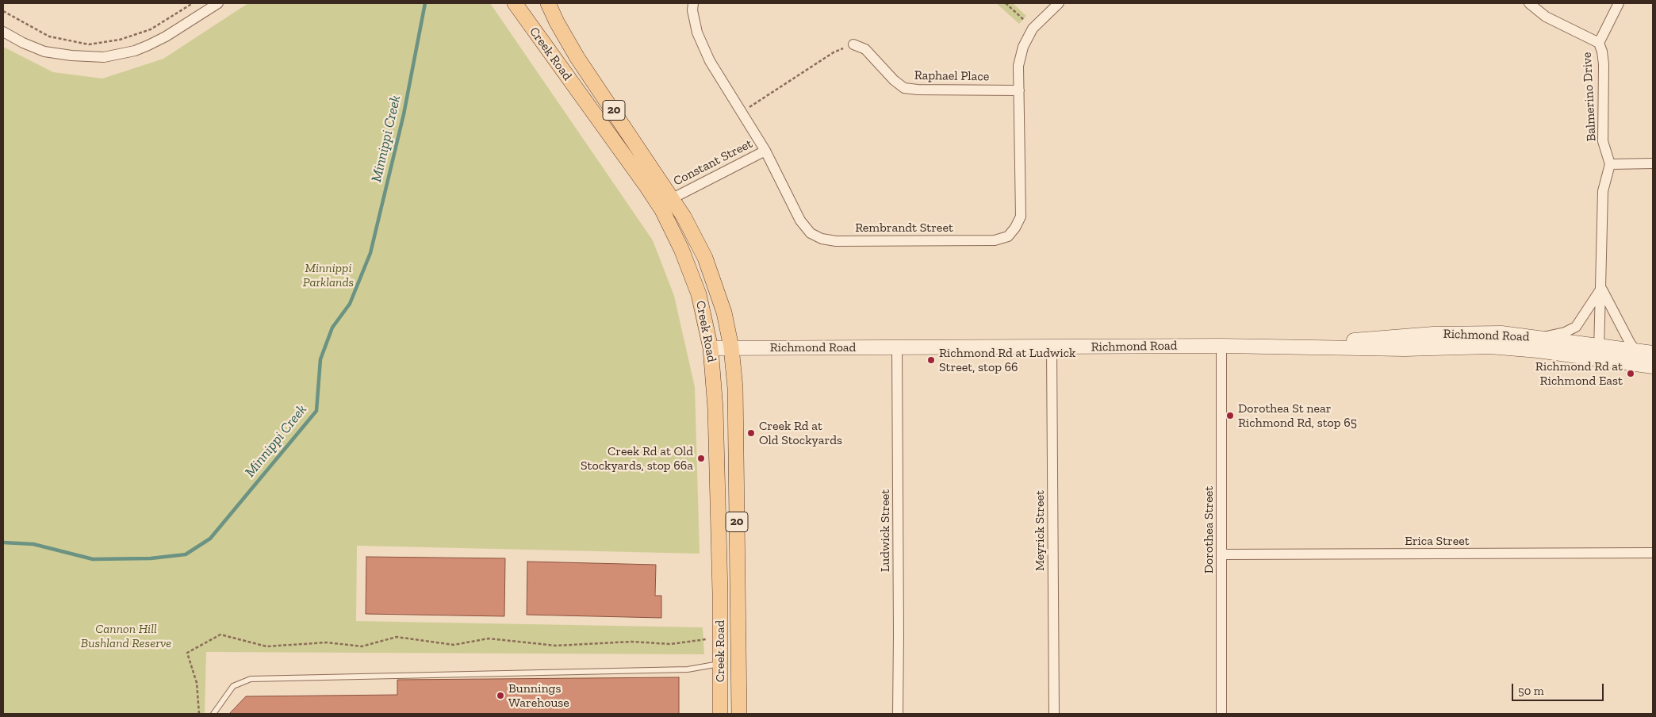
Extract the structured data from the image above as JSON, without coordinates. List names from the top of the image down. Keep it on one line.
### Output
{"streets":{"main road":["Creek Road","20","Richmond Road"],"street":["Raphael Place","Balmerino Drive","Constant Street","Rembrandt Street","Dorothea Street","Ludwick Street","Meyrick Street","Erica Street"]},"crossings":[["Creek Road","Constant Street"],["Creek Road","Richmond Road"],["Raphael Place","Rembrandt Street"],["Constant Street","Rembrandt Street"],["Richmond Road","Dorothea Street"],["Richmond Road","Ludwick Street"],["Richmond Road","Meyrick Street"],["Dorothea Street","Erica Street"]],"water":["Minnippi Creek"],"parks":["Minnippi Parklands","Cannon Hill Bushland Reserve"],"places":["Richmond Rd at Ludwick Street, stop 66","Richmond Rd at Richmond East","Dorothea St near Richmond Rd, stop 65","Creek Rd at Old Stockyards","Creek Rd at Old Stockyards, stop 66a","Bunnings Warehouse"],"scale_bar":"50 m"}
